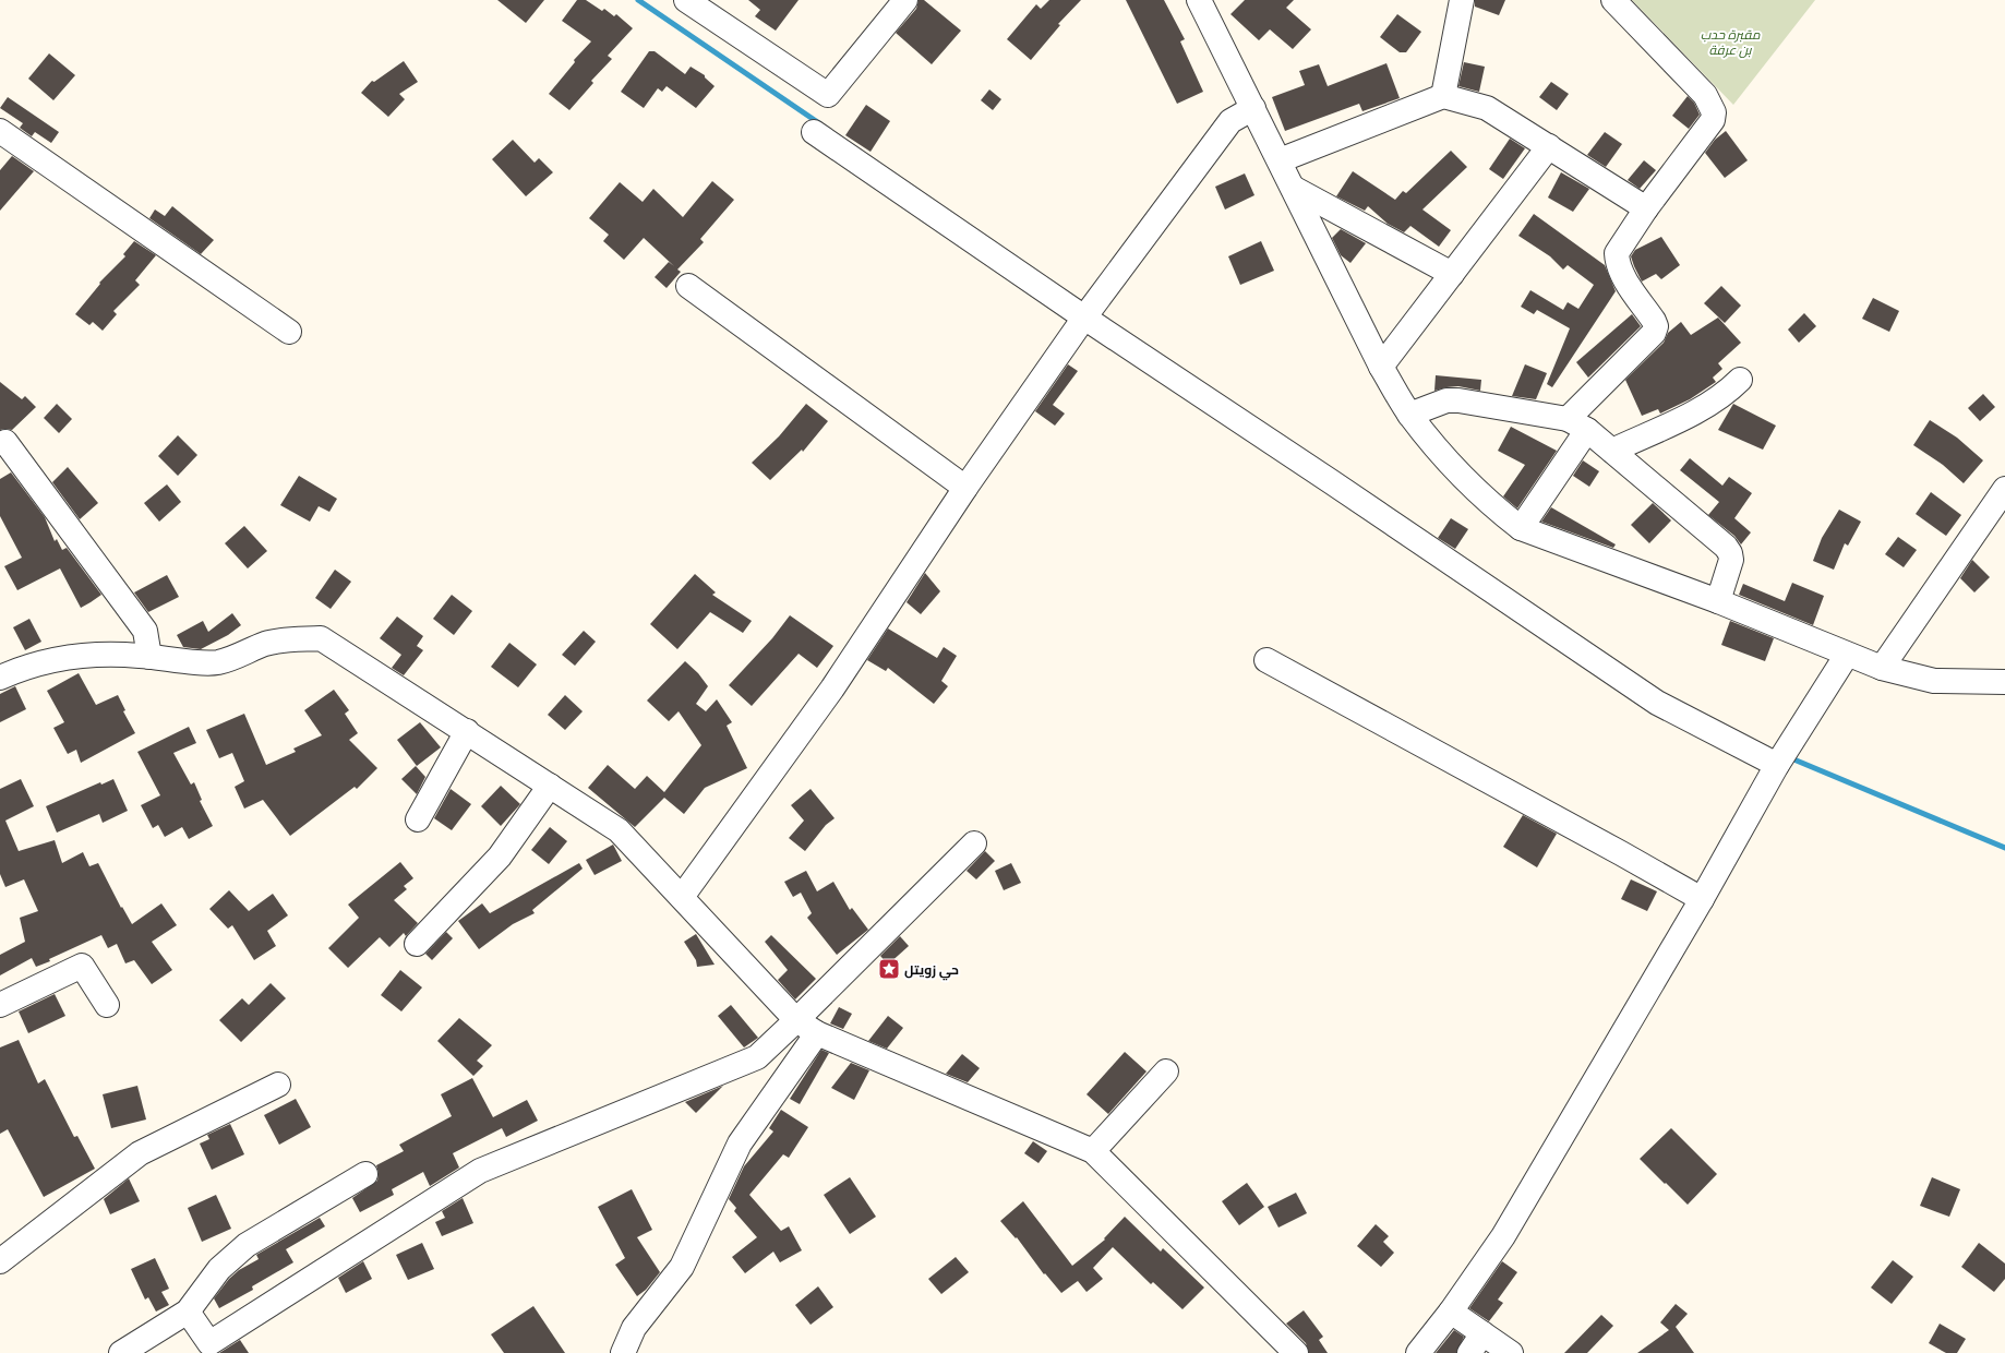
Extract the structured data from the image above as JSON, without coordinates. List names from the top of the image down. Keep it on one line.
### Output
{"parks":["مقبرة حدب بن عرفة"],"places":{"place":["حي زويتل"]}}
